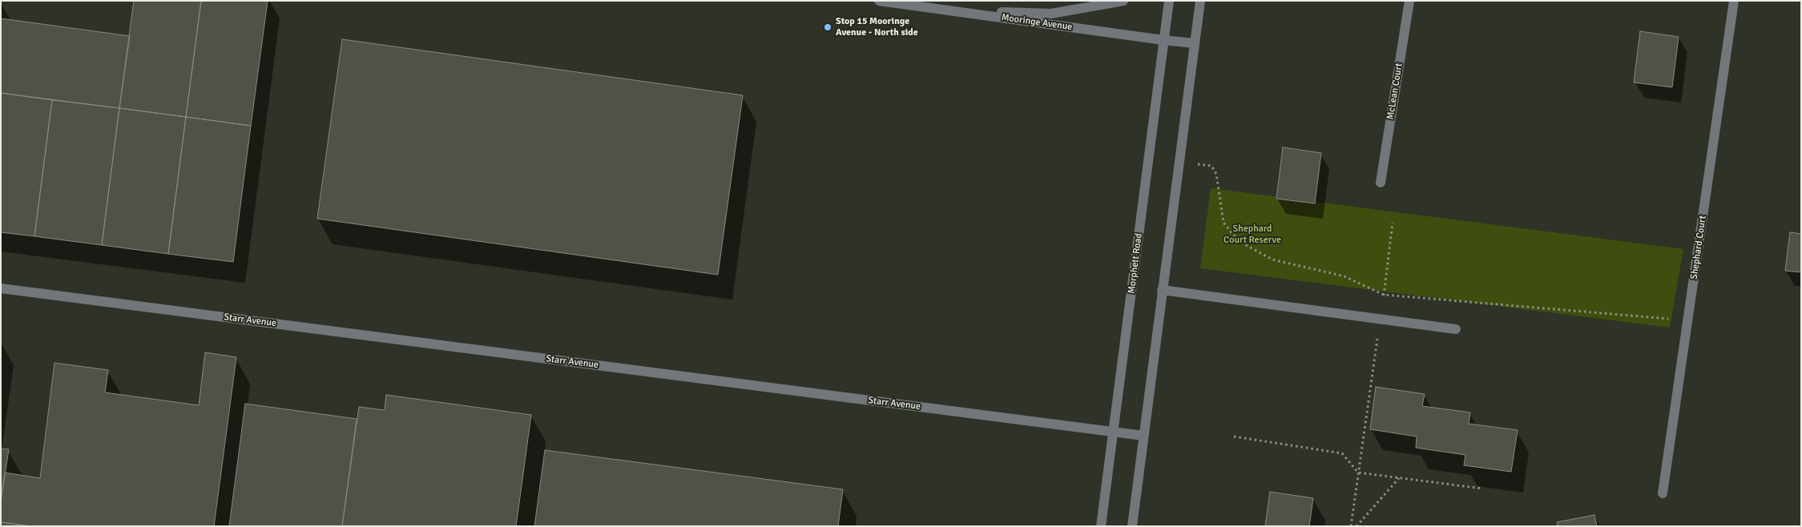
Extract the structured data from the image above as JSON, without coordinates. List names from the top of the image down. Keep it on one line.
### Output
{"streets":{"street":["Mooringe Avenue","McLean Court","Shephard Court","Morphett Road","Starr Avenue"]},"crossings":[["Mooringe Avenue","Morphett Road"],["Morphett Road","Starr Avenue"]],"parks":["Shephard Court Reserve"],"places":["Stop 15 Mooringe Avenue - North side"]}
